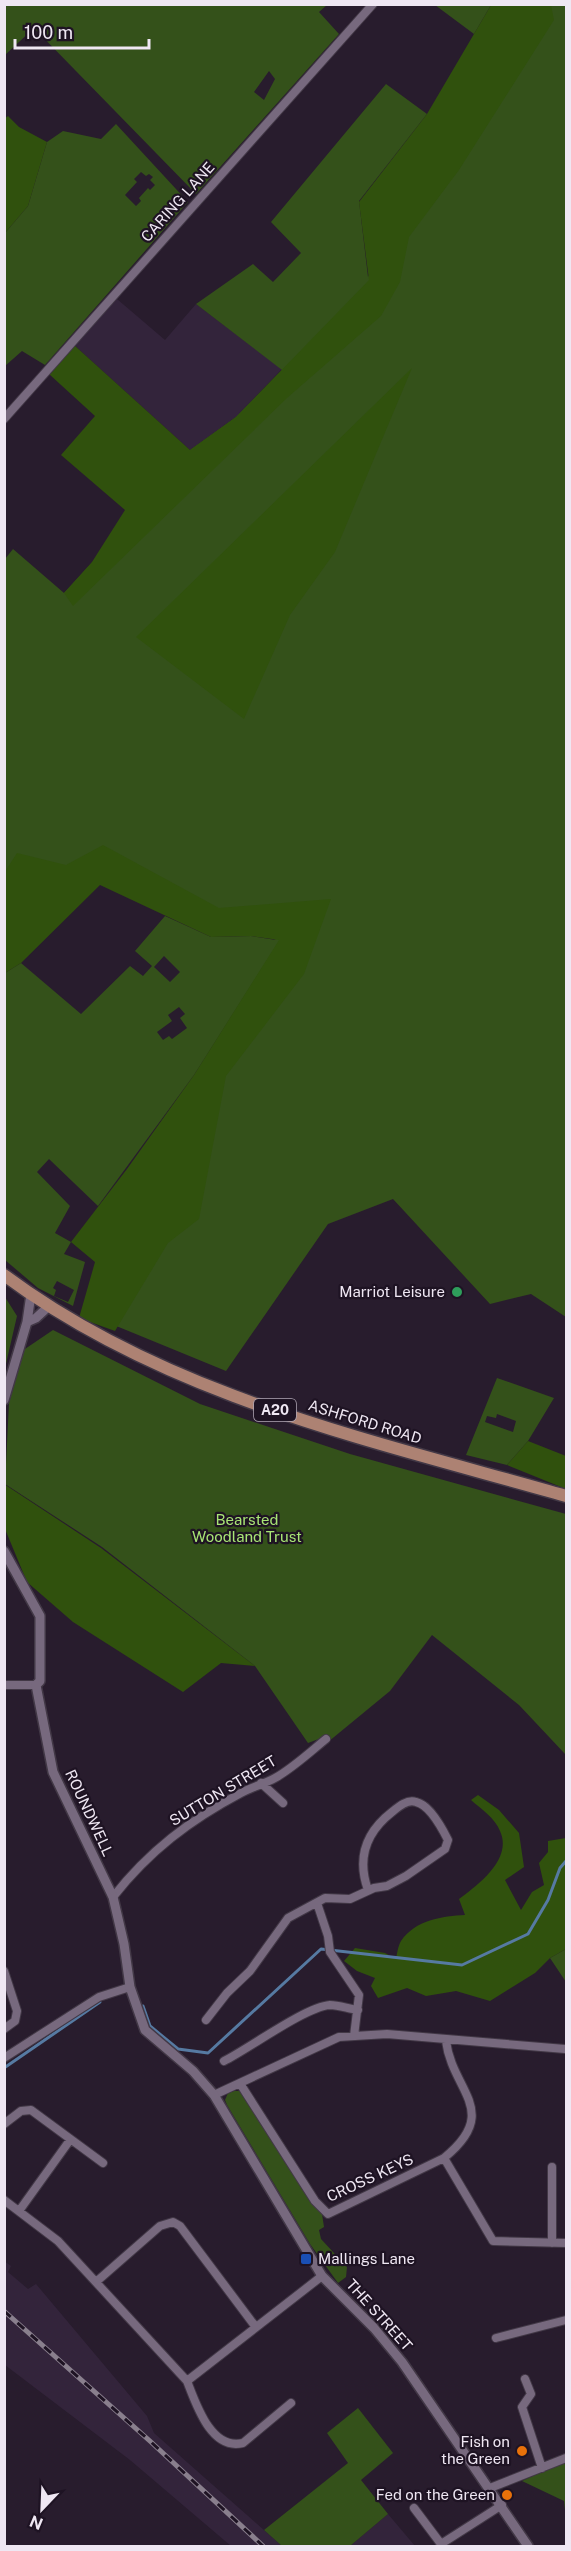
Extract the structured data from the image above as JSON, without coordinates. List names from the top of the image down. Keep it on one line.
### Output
{"streets":{"main road":["A20","ASHFORD ROAD"],"street":["CARING LANE","SUTTON STREET","ROUNDWELL","CROSS KEYS","THE STREET"]},"crossings":[["SUTTON STREET","ROUNDWELL"],["ROUNDWELL","THE STREET"]],"parks":["Bearsted Woodland Trust"],"places":{"other":["Marriot Leisure","Fish on the Green","Fed on the Green"],"transit":["Mallings Lane"]},"scale_bar":"100 m","north":"bottom left"}
